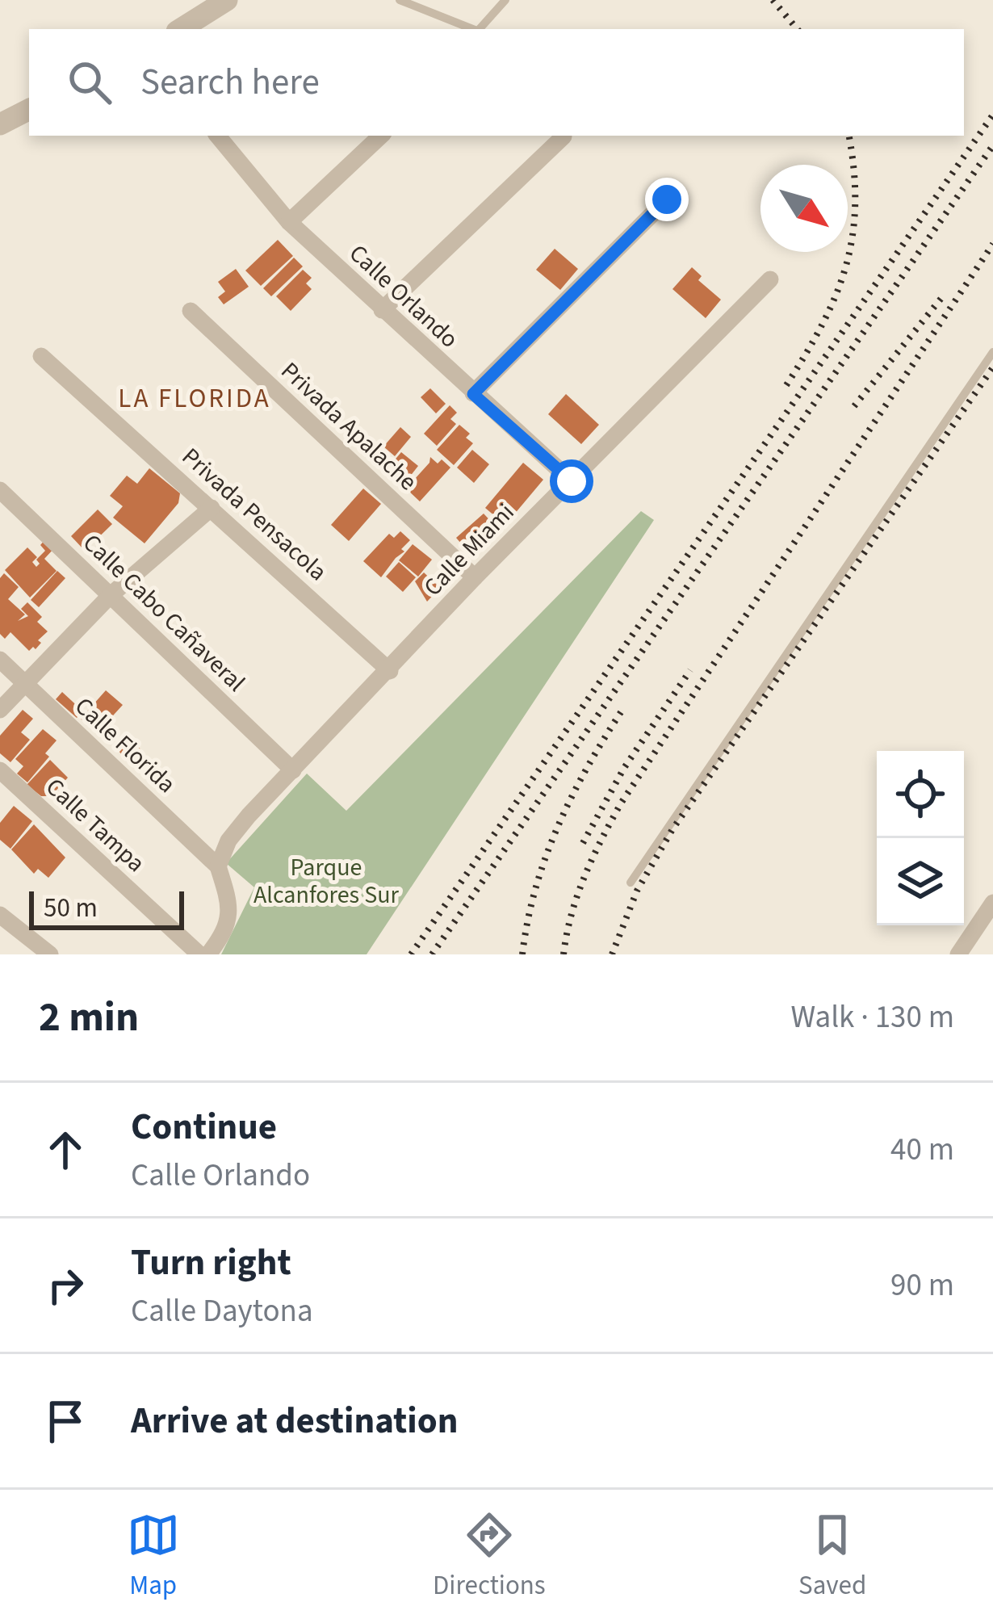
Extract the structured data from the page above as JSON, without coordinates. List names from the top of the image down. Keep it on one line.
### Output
{"streets":{"street":["Calle Orlando","Privada Apalache","Privada Pensacola","Calle Miami","Calle Cabo Cañaveral","Calle Florida","Calle Tampa"]},"crossings":[["Calle Orlando","Calle Miami"],["Privada Apalache","Calle Miami"],["Privada Pensacola","Calle Miami"],["Calle Miami","Calle Cabo Cañaveral"],["Calle Miami","Calle Florida"]],"districts":["LA FLORIDA"],"parks":["Parque Alcanfores Sur"],"scale_bar":"50 m","north":"bottom right","page":{"search":"Search here","scale":"50 m","heading":["2 min","Walk · 130 m"],"list":[["Continue","Calle Orlando","40 m"],["Turn right","Calle Daytona","90 m"],"Arrive at destination"],"nav":["Map","Directions","Saved"]}}
